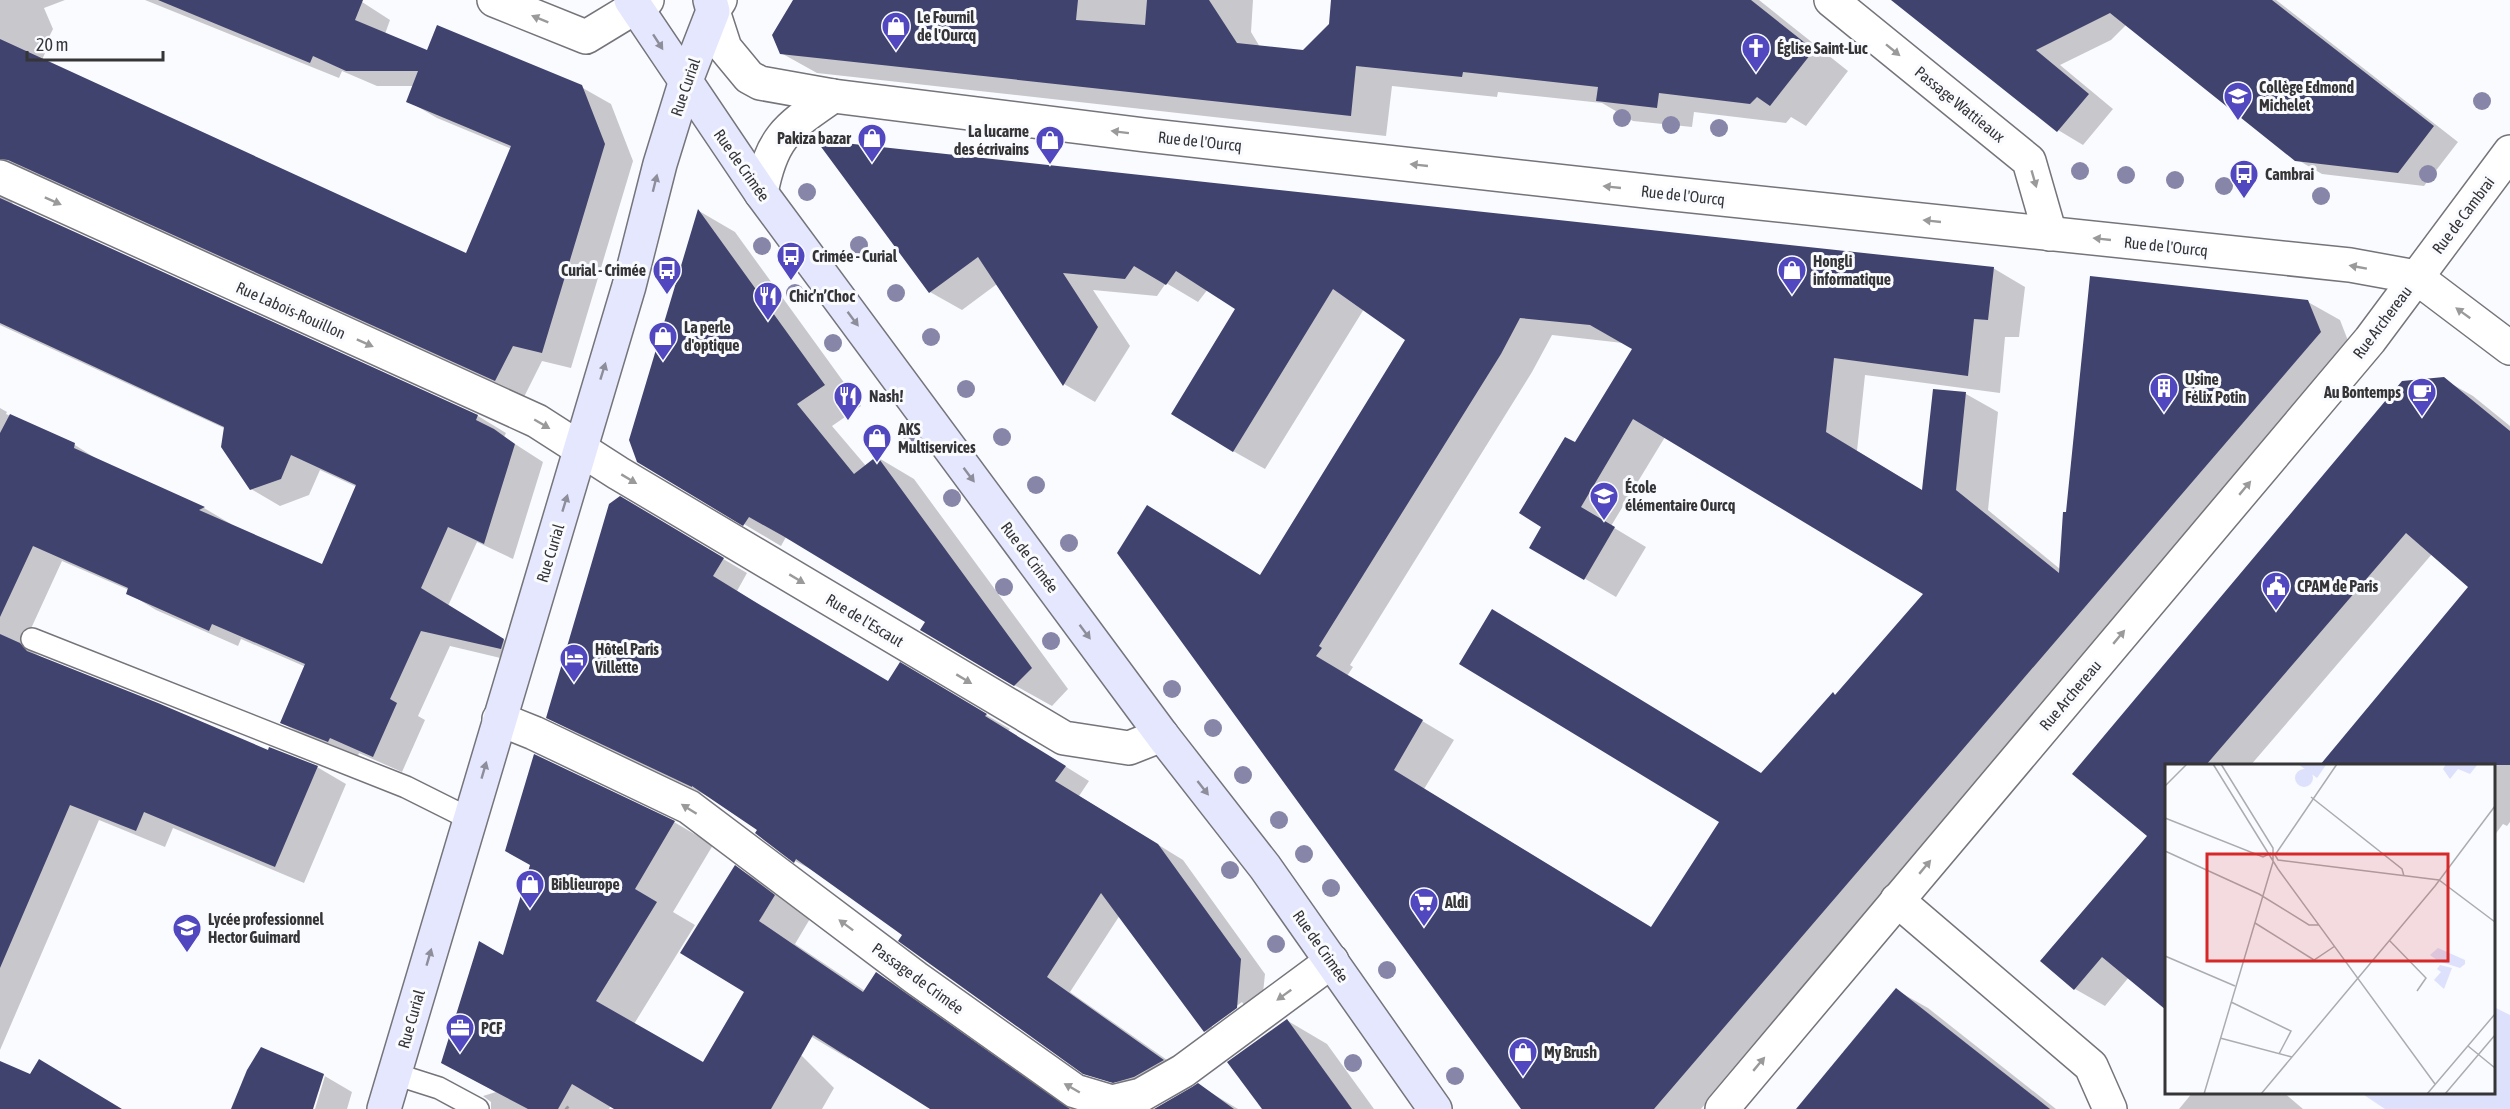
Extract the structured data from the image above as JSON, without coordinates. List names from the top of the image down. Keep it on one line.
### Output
{"streets":{"main road":["Rue Curial","Rue de Crimée"],"street":["Passage Wattieaux","Rue de l'Ourcq","Rue de Cambrai","Rue Labois-Rouillon","Rue Archereau","Rue de l'Escaut","Passage de Crimée"]},"crossings":[["Rue Curial","Rue de l'Ourcq"],["Rue Curial","Rue de Crimée"],["Rue Curial","Rue Labois-Rouillon"],["Rue Curial","Rue de l'Escaut"],["Rue Curial","Passage de Crimée"],["Passage Wattieaux","Rue de l'Ourcq"],["Rue de l'Ourcq","Rue de Cambrai"],["Rue de l'Ourcq","Rue Archereau"],["Rue de Crimée","Rue de l'Escaut"],["Rue de Crimée","Passage de Crimée"],["Rue de Cambrai","Rue Archereau"],["Rue Labois-Rouillon","Rue de l'Escaut"]],"one_way":["Rue Curial","Passage Wattieaux","Rue de l'Ourcq","Rue de Crimée","Rue Labois-Rouillon","Rue Archereau","Rue de l'Escaut","Passage de Crimée"],"places":{"shop":["Le Fournil de l'Ourcq","Pakiza bazar","La lucarne des écrivains","Hongli informatique","La perle d'optique","AKS Multiservices","Biblieurope","My Brush"],"church":["Église Saint-Luc"],"school or university":["Collège Edmond Michelet","École élémentaire Ourcq","Lycée professionnel Hector Guimard"],"bus stop":["Cambrai","Crimée - Curial","Curial - Crimée"],"restaurant":["Chic’n’Choc","Nash!"],"building":["Usine Félix Potin"],"cafe":["Au Bontemps"],"public building":["CPAM de Paris"],"hotel":["Hôtel Paris Villette"],"supermarket":["Aldi"],"office":["PCF"]},"scale_bar":"20 m"}
